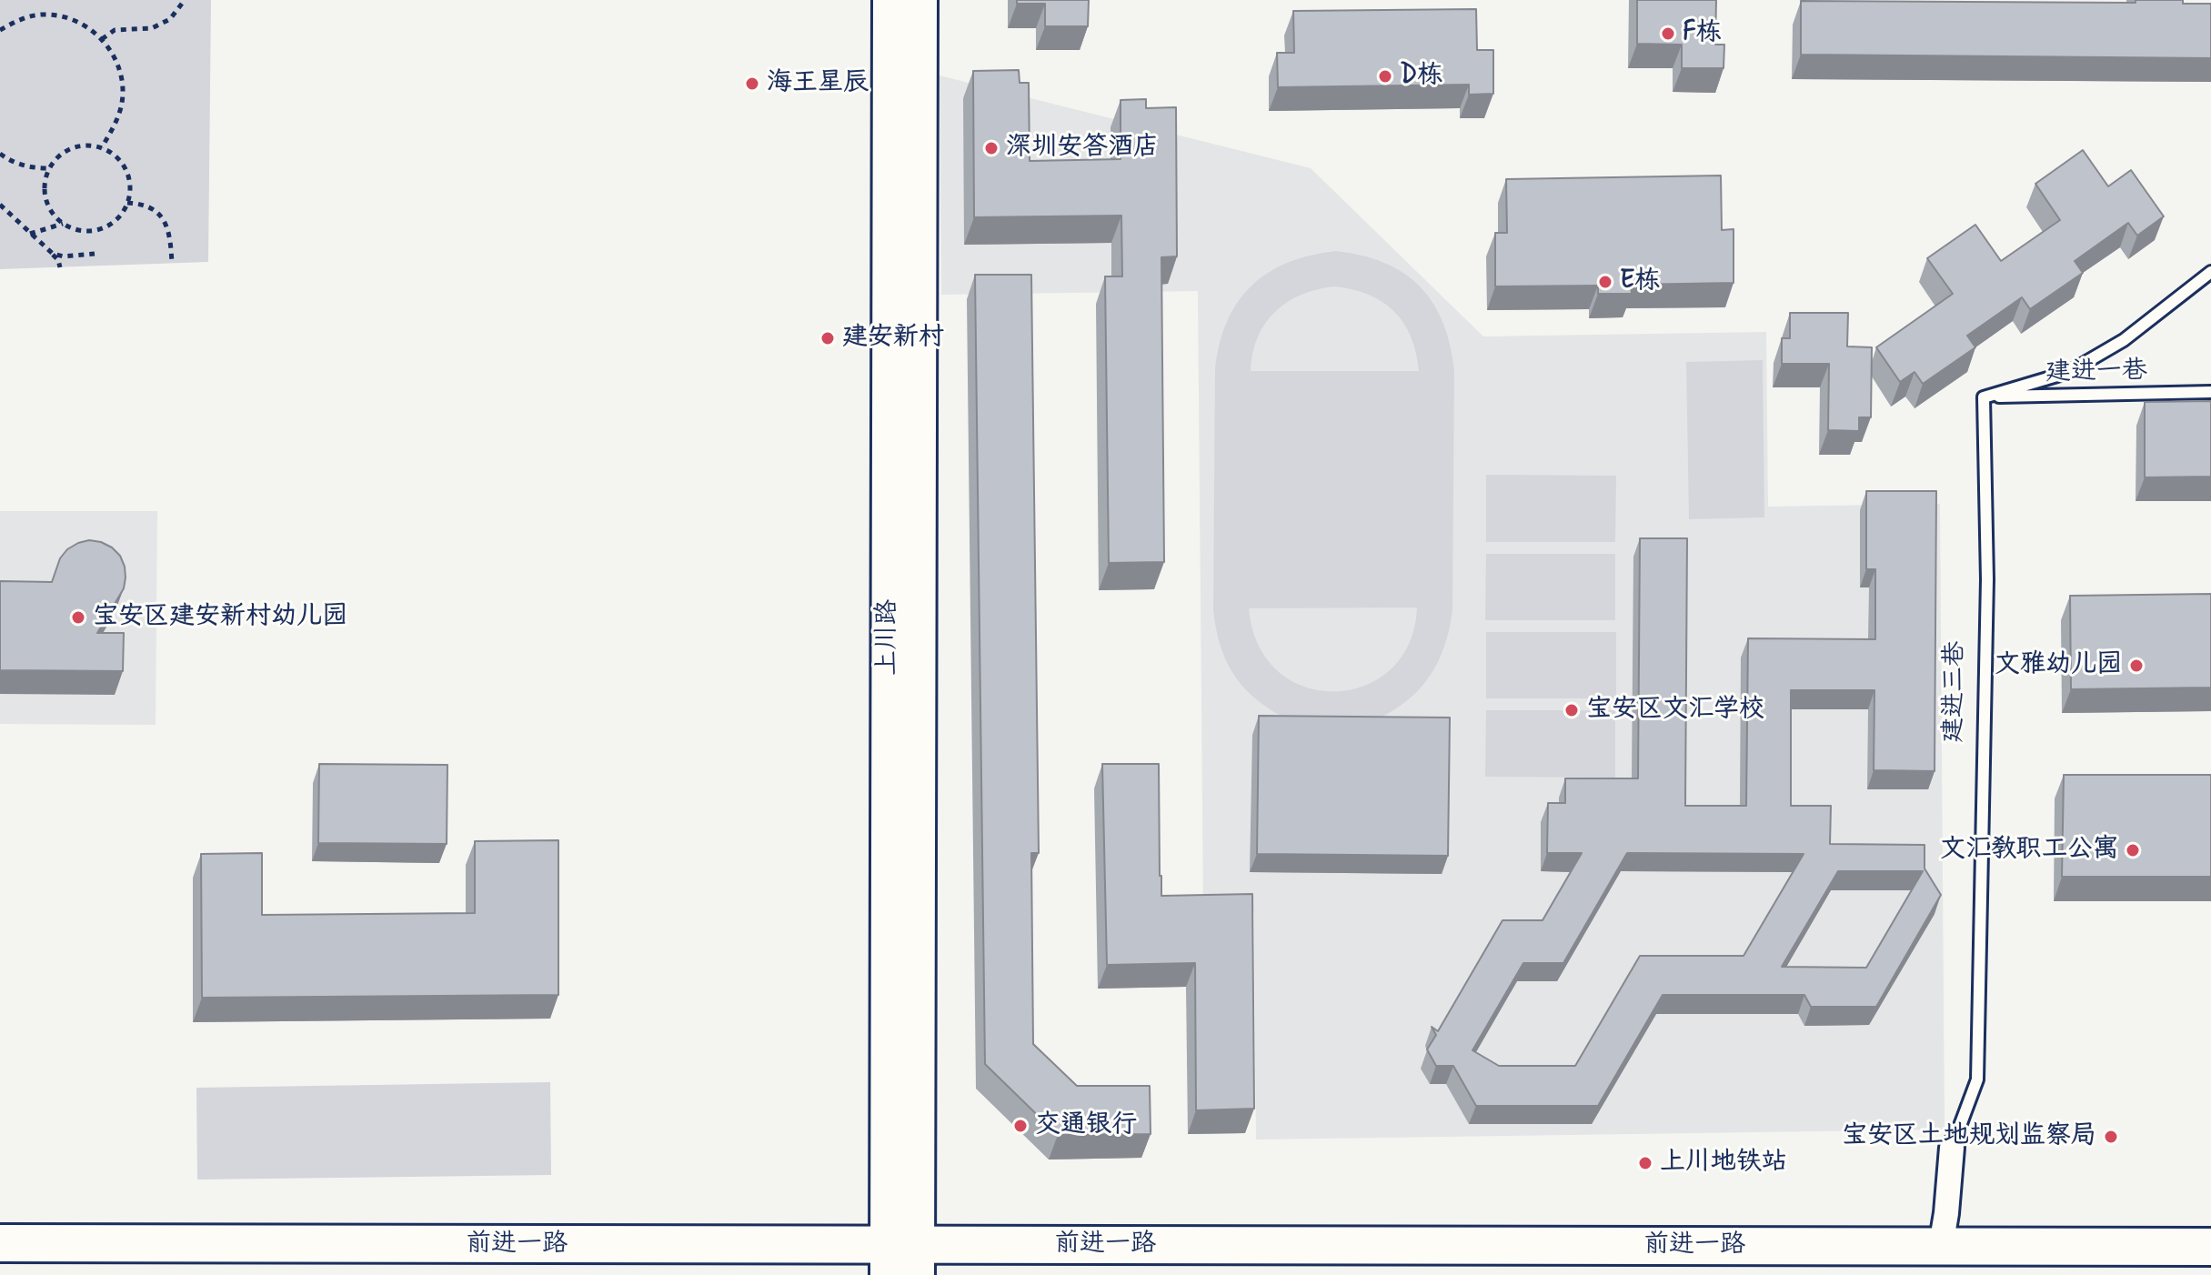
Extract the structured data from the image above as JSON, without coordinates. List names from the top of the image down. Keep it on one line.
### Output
{"streets":{"main road":["上川路","前进一路"],"street":["建进三巷"],"lane":["建进一巷"]},"crossings":[["建进一巷","建进三巷"],["上川路","前进一路"],["建进三巷","前进一路"]],"places":["F栋","D栋","海王星辰","深圳安答酒店","E栋","建安新村","宝安区建安新村幼儿园","文雅幼儿园","宝安区文汇学校","文汇教职工公寓","交通银行","宝安区土地规划监察局","上川地铁站"]}
